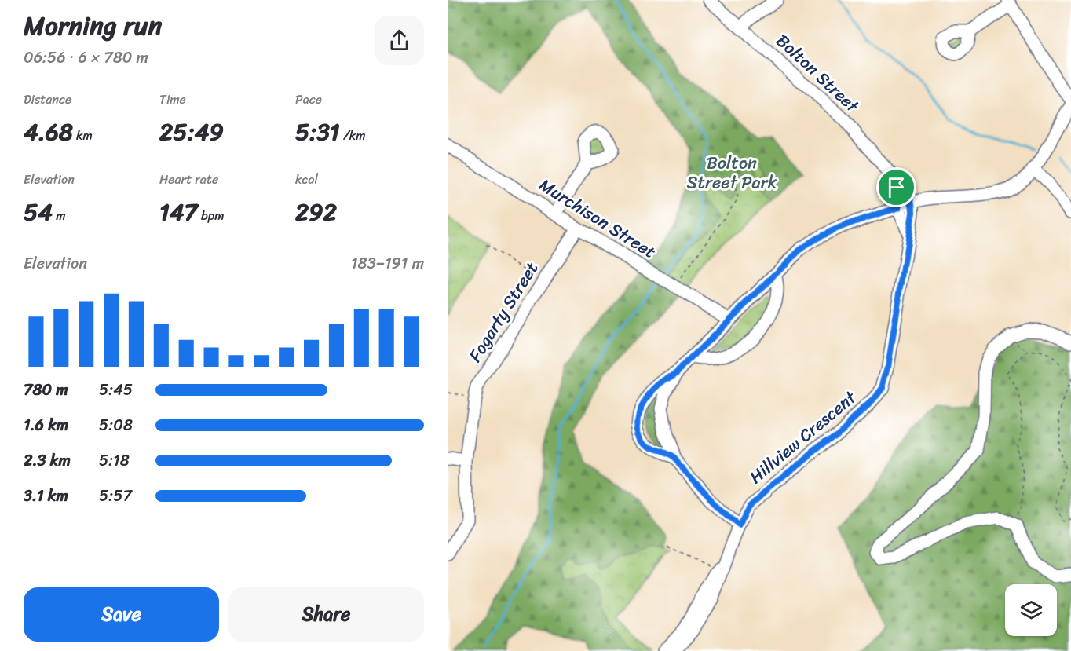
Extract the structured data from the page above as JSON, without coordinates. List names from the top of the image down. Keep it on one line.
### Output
{"streets":{"street":["Bolton Street","Murchison Street","Fogarty Street","Hillview Crescent"]},"crossings":[["Bolton Street","Hillview Crescent"],["Murchison Street","Fogarty Street"]],"parks":["Bolton Street Park"],"page":{"heading":["Morning run","06:56 · 6 × 780 m"],"stats":[["Distance","4.68 km"],["Time","25:49"],["Pace","5:31 /km"],["Elevation","54 m"],["Heart rate","147 bpm"],["kcal","292"]],"chart":["Elevation","183–191 m"],"list":[{"name":"780 m","note":"5:45"},{"name":"1.6 km","note":"5:08"},{"name":"2.3 km","note":"5:18"},{"name":"3.1 km","note":"5:57"}],"buttons":["Save","Share"]}}
